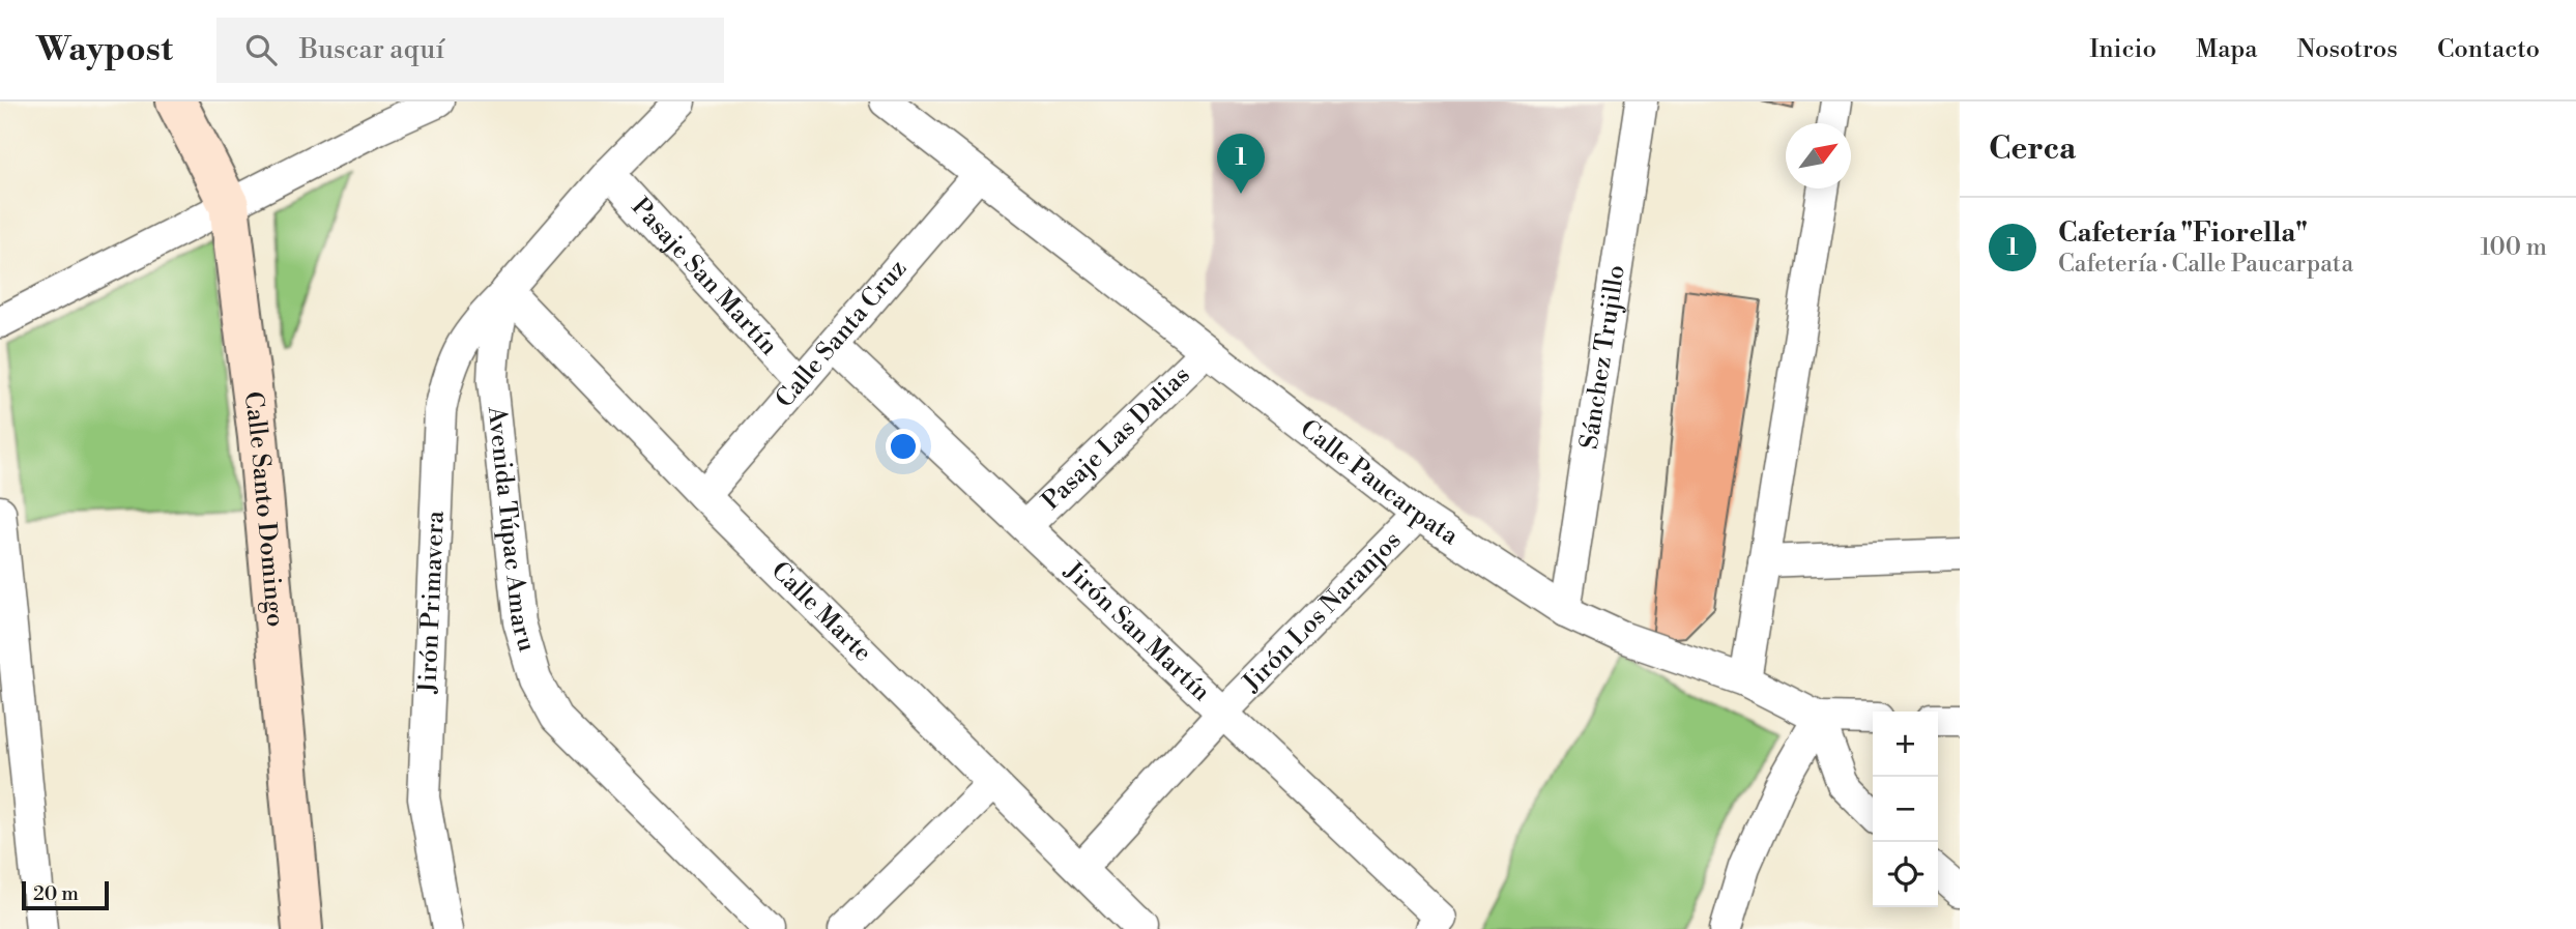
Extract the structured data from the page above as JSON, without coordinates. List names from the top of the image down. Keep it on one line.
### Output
{"streets":{"street":["Pasaje San Martín","Calle Santa Cruz","Sánchez Trujillo","Pasaje Las Dalias","Calle Paucarpata","Calle Santo Domingo","Avenida Túpac Amaru","Jirón Primavera","Calle Marte","Jirón Los Naranjos","Jirón San Martín"]},"crossings":[["Pasaje San Martín","Calle Santa Cruz"],["Pasaje San Martín","Avenida Túpac Amaru"],["Calle Santa Cruz","Calle Paucarpata"],["Calle Santa Cruz","Calle Marte"],["Calle Santa Cruz","Jirón San Martín"],["Sánchez Trujillo","Calle Paucarpata"],["Pasaje Las Dalias","Calle Paucarpata"],["Pasaje Las Dalias","Jirón San Martín"],["Calle Paucarpata","Jirón Los Naranjos"],["Avenida Túpac Amaru","Jirón Primavera"],["Avenida Túpac Amaru","Calle Marte"],["Jirón Primavera","Calle Marte"],["Calle Marte","Jirón Los Naranjos"],["Jirón Los Naranjos","Jirón San Martín"]],"scale_bar":"20 m","north":"top right","page":{"header":"Waypost","search":"Buscar aquí","nav":["Inicio","Mapa","Nosotros","Contacto"],"heading":"Cerca","pins":"1","list":[{"mark":"1","name":"Cafetería \"Fiorella\"","note":"Cafetería · Calle Paucarpata","value":"100 m"}],"map_buttons":["+","−"],"scale":"20 m"}}
